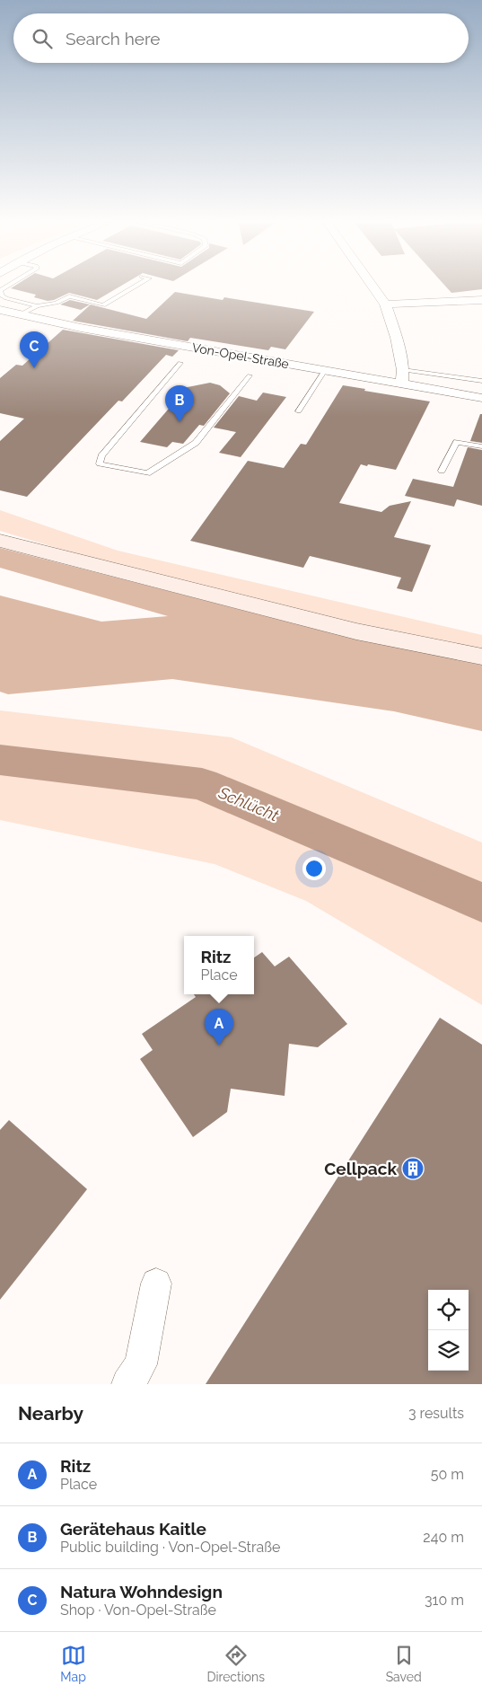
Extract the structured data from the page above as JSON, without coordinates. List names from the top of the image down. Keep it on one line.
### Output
{"streets":{"street":["Von-Opel-Straße"]},"water":["Schlücht"],"places":{"building":["Cellpack"]},"page":{"search":"Search here","pins":["C","B","A"],"popup":["Ritz","Place"],"heading":["Nearby","3 results"],"list":[{"mark":"A","name":"Ritz","note":"Place","value":"50 m"},{"mark":"B","name":"Gerätehaus Kaitle","note":"Public building · Von-Opel-Straße","value":"240 m"},{"mark":"C","name":"Natura Wohndesign","note":"Shop · Von-Opel-Straße","value":"310 m"}],"nav":["Map","Directions","Saved"]}}
